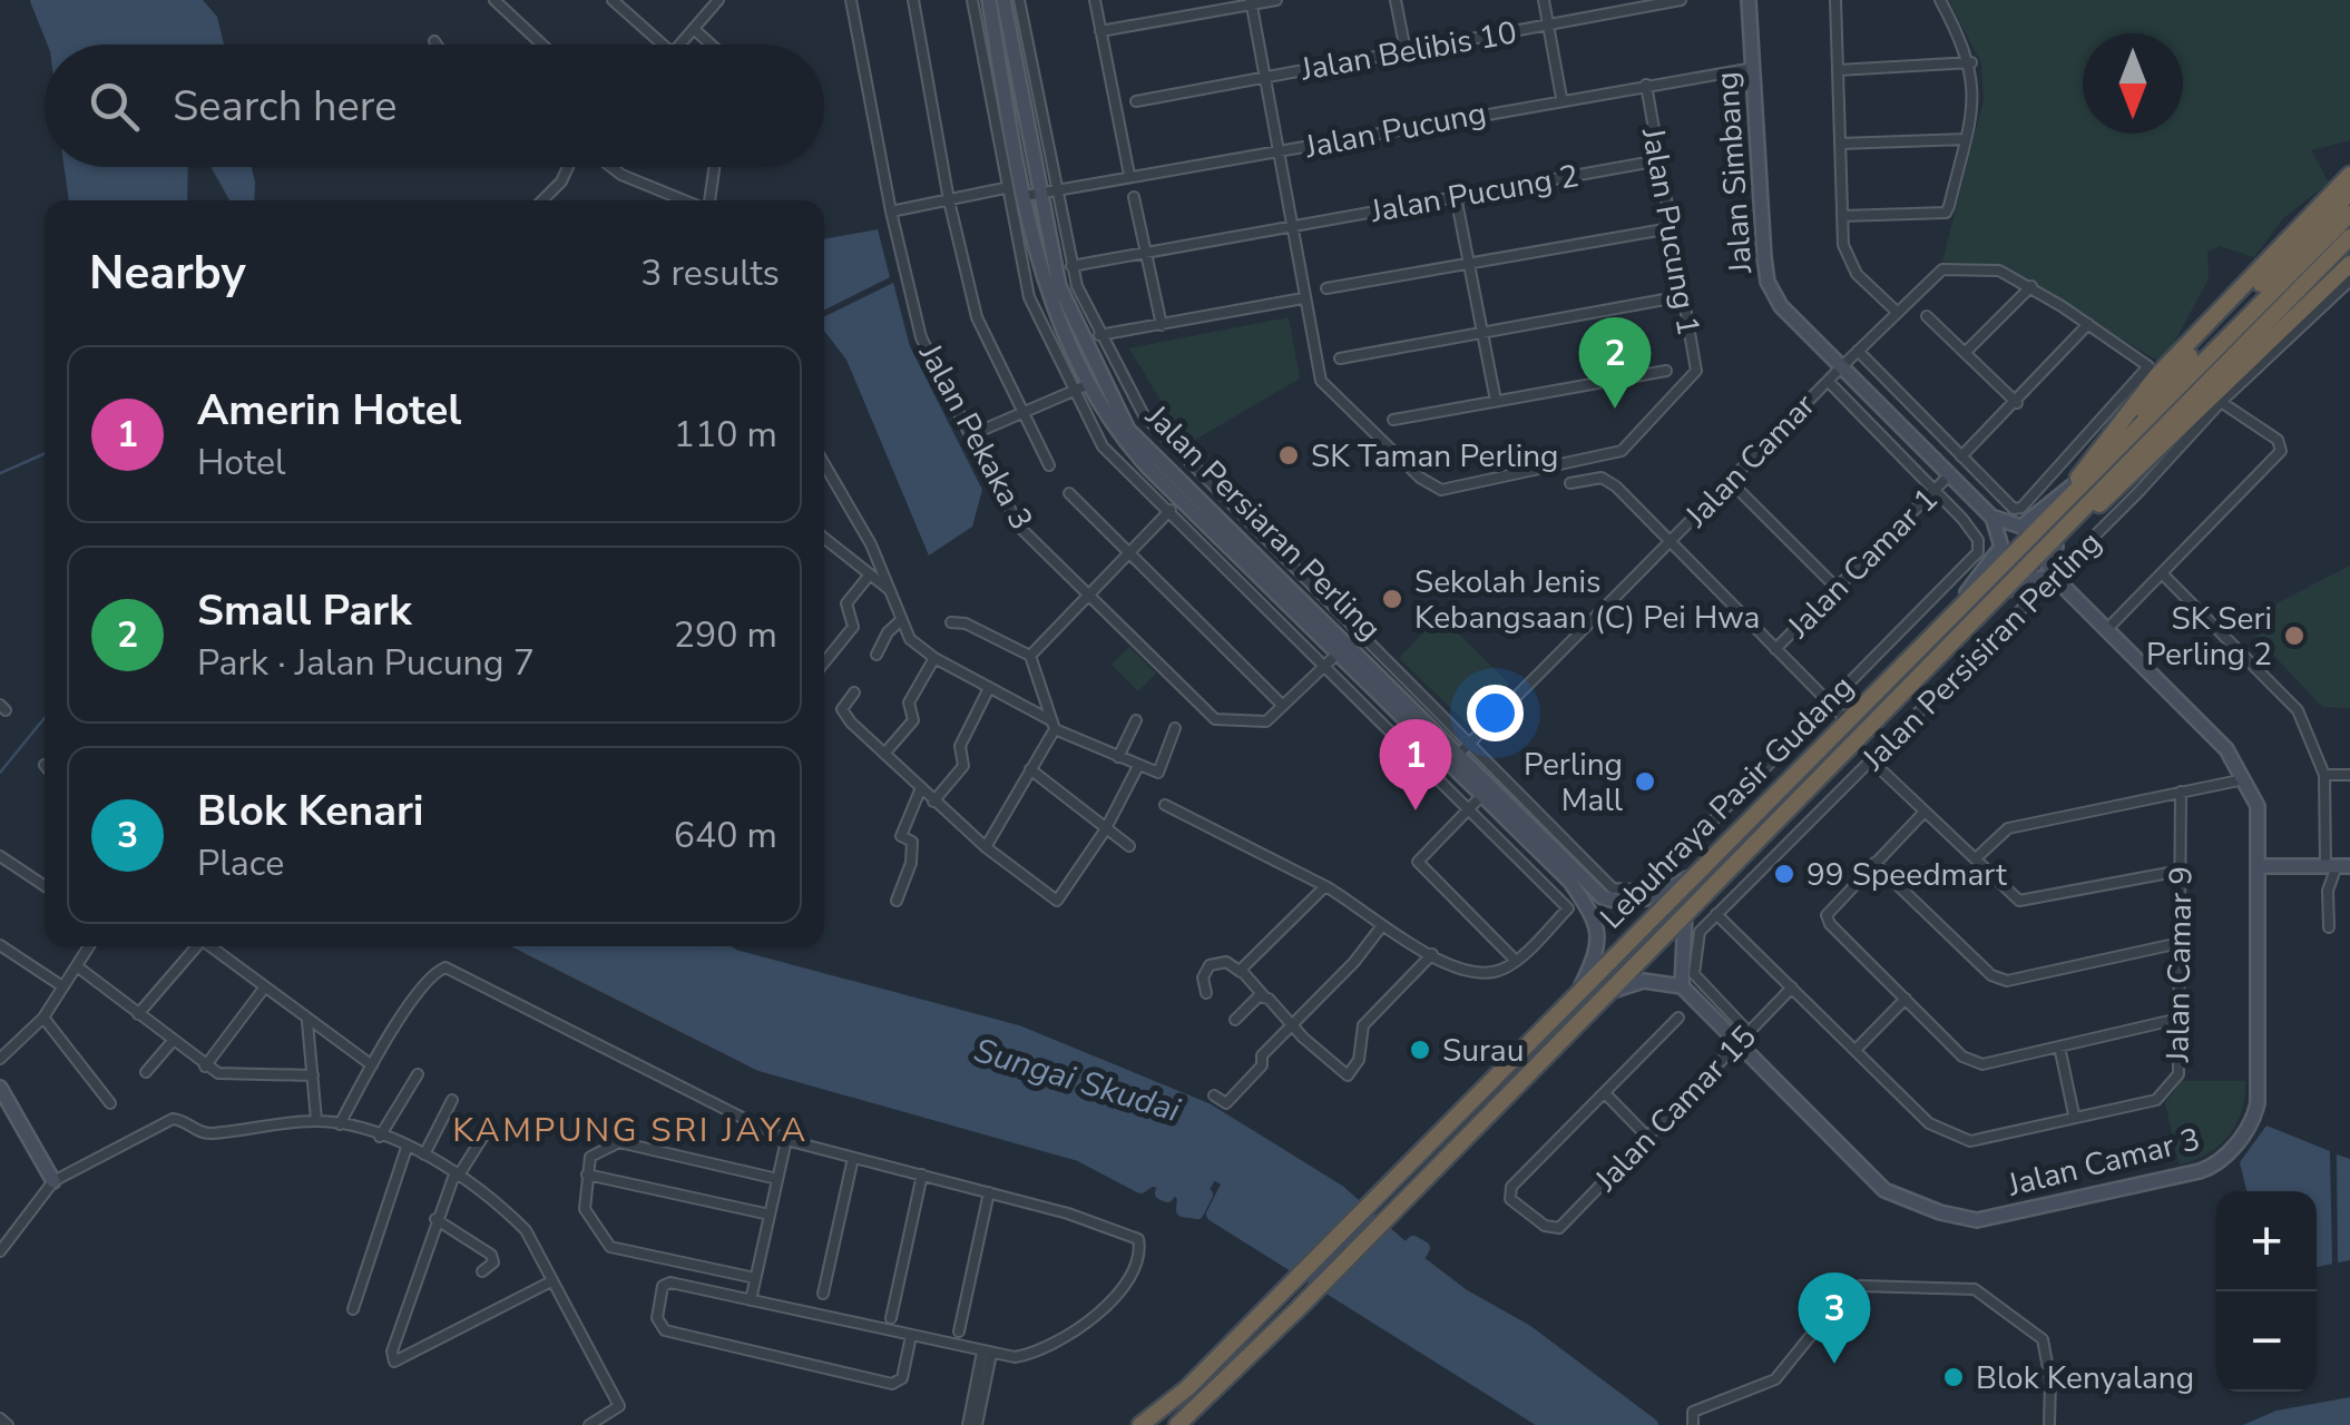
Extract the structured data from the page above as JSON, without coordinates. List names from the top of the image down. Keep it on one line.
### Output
{"streets":{"highway":["Lebuhraya Pasir Gudang"],"street":["Jalan Belibis 10","Jalan Pucung","Jalan Simbang","Jalan Pucung 2","Jalan Pucung 1","Jalan Pekaka 3","Jalan Camar","Jalan Persiaran Perling","Jalan Camar 1","Jalan Persisiran Perling","Jalan Camar 9","Jalan Camar 15","Jalan Camar 3"]},"crossings":[["Jalan Pucung","Jalan Simbang"],["Jalan Pucung","Jalan Pucung 1"],["Jalan Pucung","Jalan Persiaran Perling"],["Jalan Simbang","Jalan Camar"],["Jalan Pucung 2","Jalan Pucung 1"],["Jalan Pekaka 3","Jalan Persiaran Perling"],["Jalan Camar","Jalan Persiaran Perling"],["Jalan Persiaran Perling","Lebuhraya Pasir Gudang"],["Jalan Persisiran Perling","Jalan Camar 9"],["Jalan Persisiran Perling","Jalan Camar 15"],["Jalan Persisiran Perling","Jalan Camar 3"],["Jalan Camar 9","Jalan Camar 15"],["Jalan Camar 15","Jalan Camar 3"]],"districts":["KAMPUNG SRI JAYA"],"water":["Sungai Skudai"],"places":["SK Taman Perling","Sekolah Jenis Kebangsaan (C) Pei Hwa","SK Seri Perling 2","Perling Mall","99 Speedmart","Surau","Blok Kenyalang"],"north":"bottom","page":{"search":"Search here","heading":["Nearby","3 results"],"pins":["2","1","3"],"list":[{"mark":"1","name":"Amerin Hotel","note":"Hotel","value":"110 m"},{"mark":"2","name":"Small Park","note":"Park · Jalan Pucung 7","value":"290 m"},{"mark":"3","name":"Blok Kenari","note":"Place","value":"640 m"}],"map_buttons":["+","−"]}}
